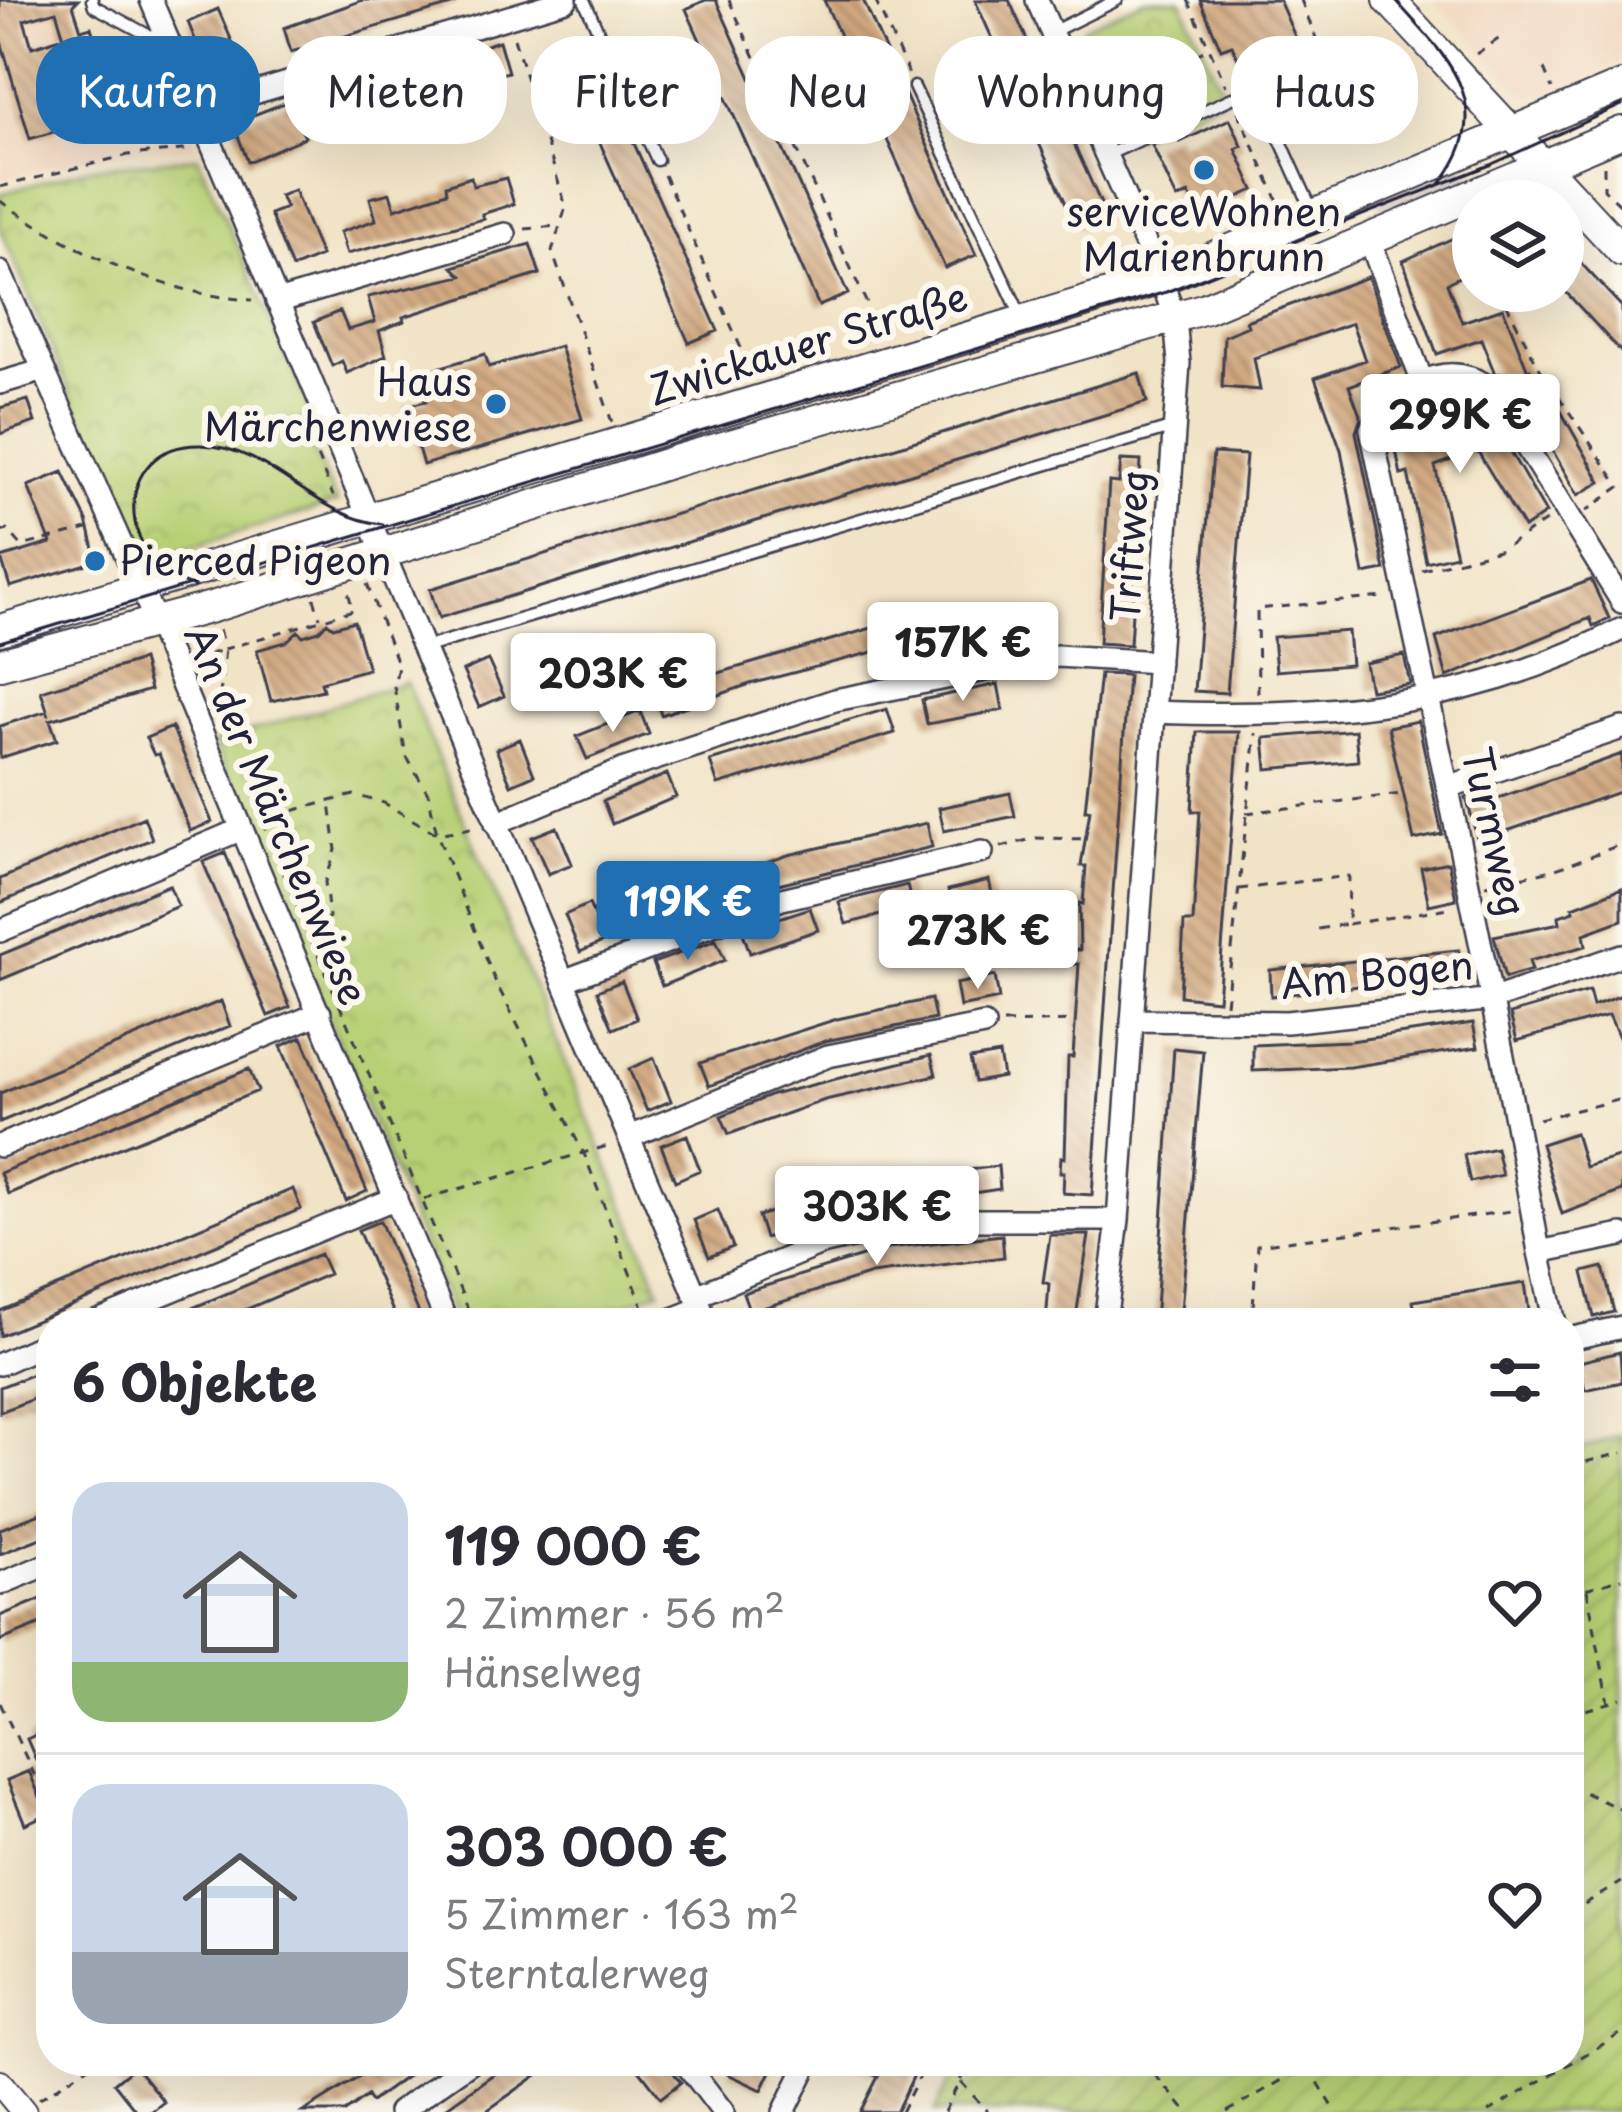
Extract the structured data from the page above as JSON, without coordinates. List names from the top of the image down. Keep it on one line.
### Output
{"streets":{"main road":["Zwickauer Straße"],"street":["Triftweg","An der Märchenwiese","Turmweg","Am Bogen"]},"crossings":[["Zwickauer Straße","Triftweg"],["Zwickauer Straße","An der Märchenwiese"],["Triftweg","Am Bogen"],["Turmweg","Am Bogen"]],"places":["serviceWohnen Marienbrunn","Haus Märchenwiese","Pierced Pigeon"],"page":{"chip":["Kaufen","Mieten","Filter","Neu","Wohnung","Haus"],"price":["299K €","157K €","203K €","119K €","273K €","303K €"],"heading":"6 Objekte","list":[{"name":"119 000 €","note":"2 Zimmer · 56 m² · Hänselweg"},{"name":"303 000 €","note":"5 Zimmer · 163 m² · Sterntalerweg"}]}}
